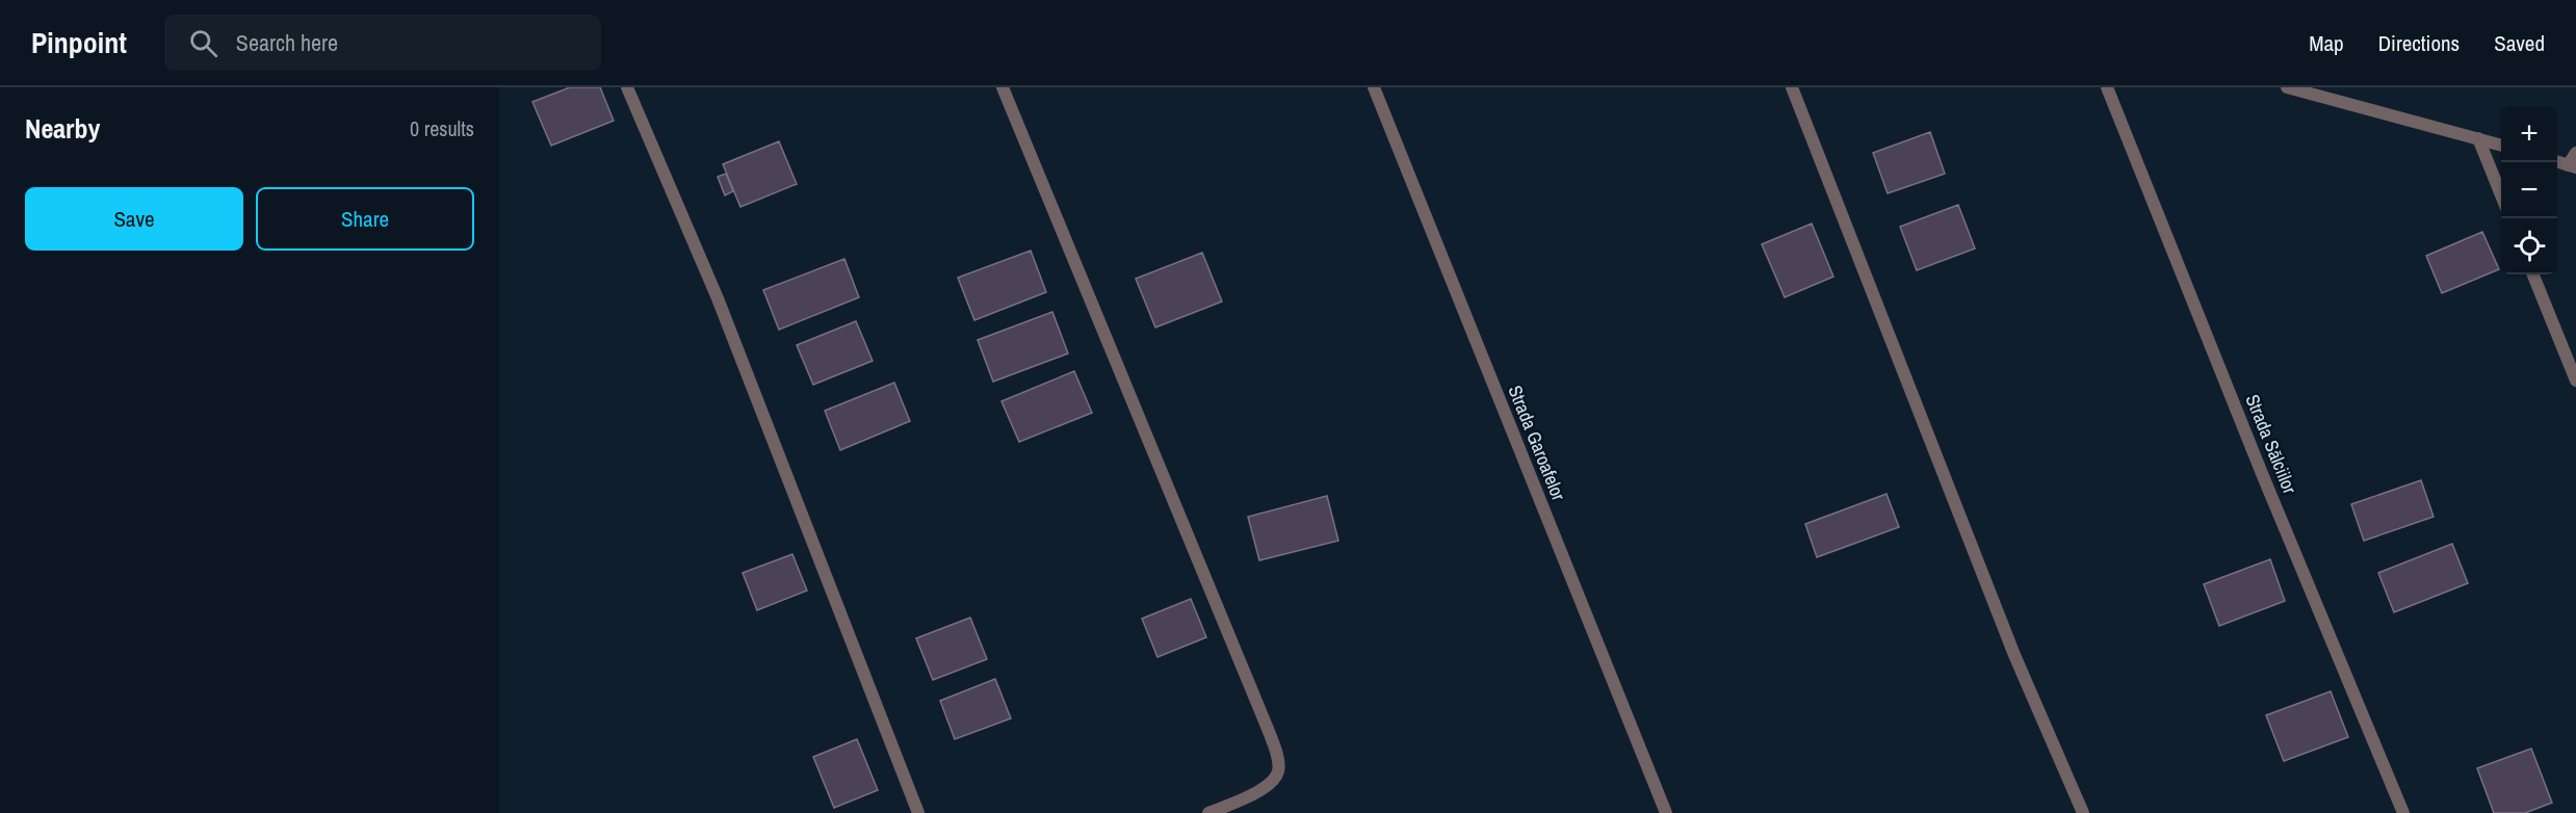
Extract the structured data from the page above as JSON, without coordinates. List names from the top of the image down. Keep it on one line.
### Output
{"streets":{"street":["Strada Garoafelor","Strada Sălciilor"]},"page":{"header":"Pinpoint","search":"Search here","nav":["Map","Directions","Saved"],"heading":["Nearby","0 results"],"map_buttons":["+","−"],"buttons":["Save","Share"]}}
